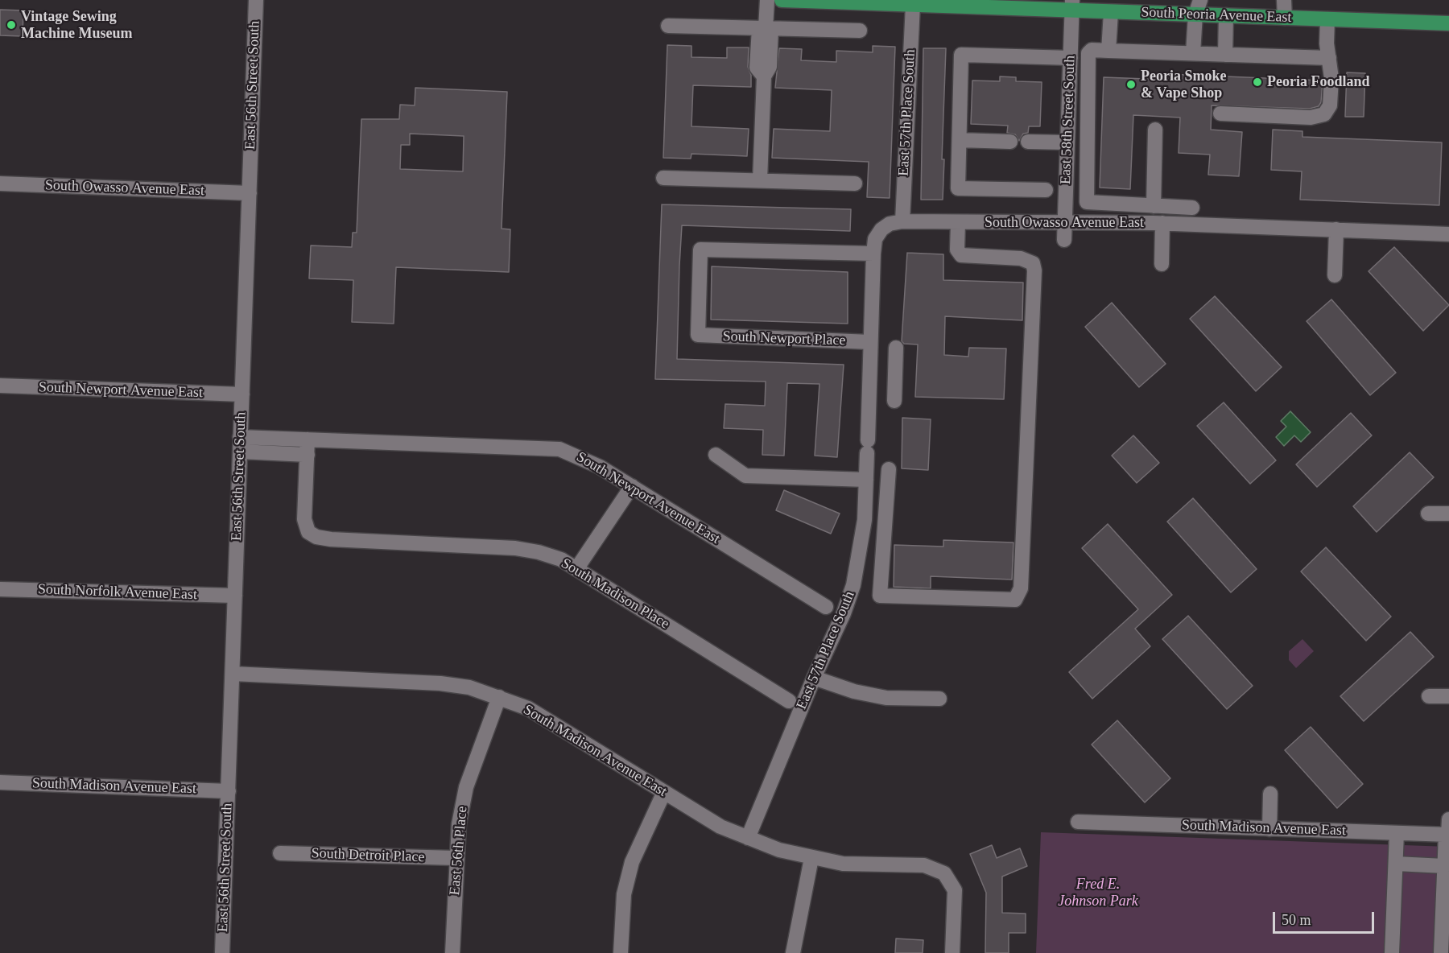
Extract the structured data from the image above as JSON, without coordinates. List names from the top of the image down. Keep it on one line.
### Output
{"streets":{"main road":["South Peoria Avenue East"],"street":["East 56th Street South","East 57th Place South","East 58th Street South","South Owasso Avenue East","South Newport Place","South Newport Avenue East","South Norfolk Avenue East","South Madison Place","South Madison Avenue East","East 56th Place","South Detroit Place"]},"crossings":[["South Peoria Avenue East","East 57th Place South"],["South Peoria Avenue East","East 58th Street South"],["East 56th Street South","South Owasso Avenue East"],["East 56th Street South","South Newport Avenue East"],["East 56th Street South","South Norfolk Avenue East"],["East 56th Street South","South Madison Avenue East"],["East 57th Place South","South Owasso Avenue East"],["East 57th Place South","South Newport Place"],["East 57th Place South","South Madison Avenue East"],["East 58th Street South","South Owasso Avenue East"],["South Owasso Avenue East","South Newport Place"],["South Madison Avenue East","East 56th Place"],["East 56th Place","South Detroit Place"]],"parks":["Fred E. Johnson Park"],"places":["Vintage Sewing Machine Museum","Peoria Foodland","Peoria Smoke & Vape Shop"],"scale_bar":"50 m"}
